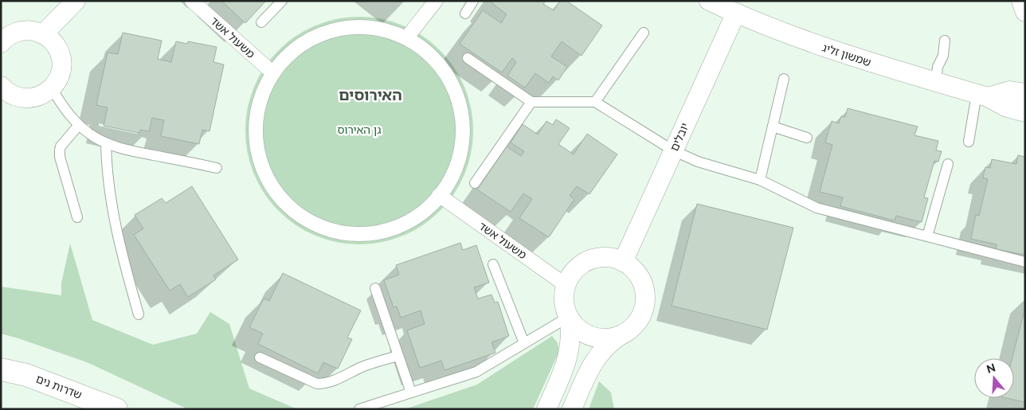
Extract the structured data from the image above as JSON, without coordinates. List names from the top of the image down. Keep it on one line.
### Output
{"streets":{"main road":["שדרות נים"],"street":["משעול אשד","שמשון זליג","יובלים"]},"crossings":[["משעול אשד","יובלים"],["שמשון זליג","יובלים"]],"districts":["האירוסים"],"parks":["גן האירוס"],"north":"top"}
